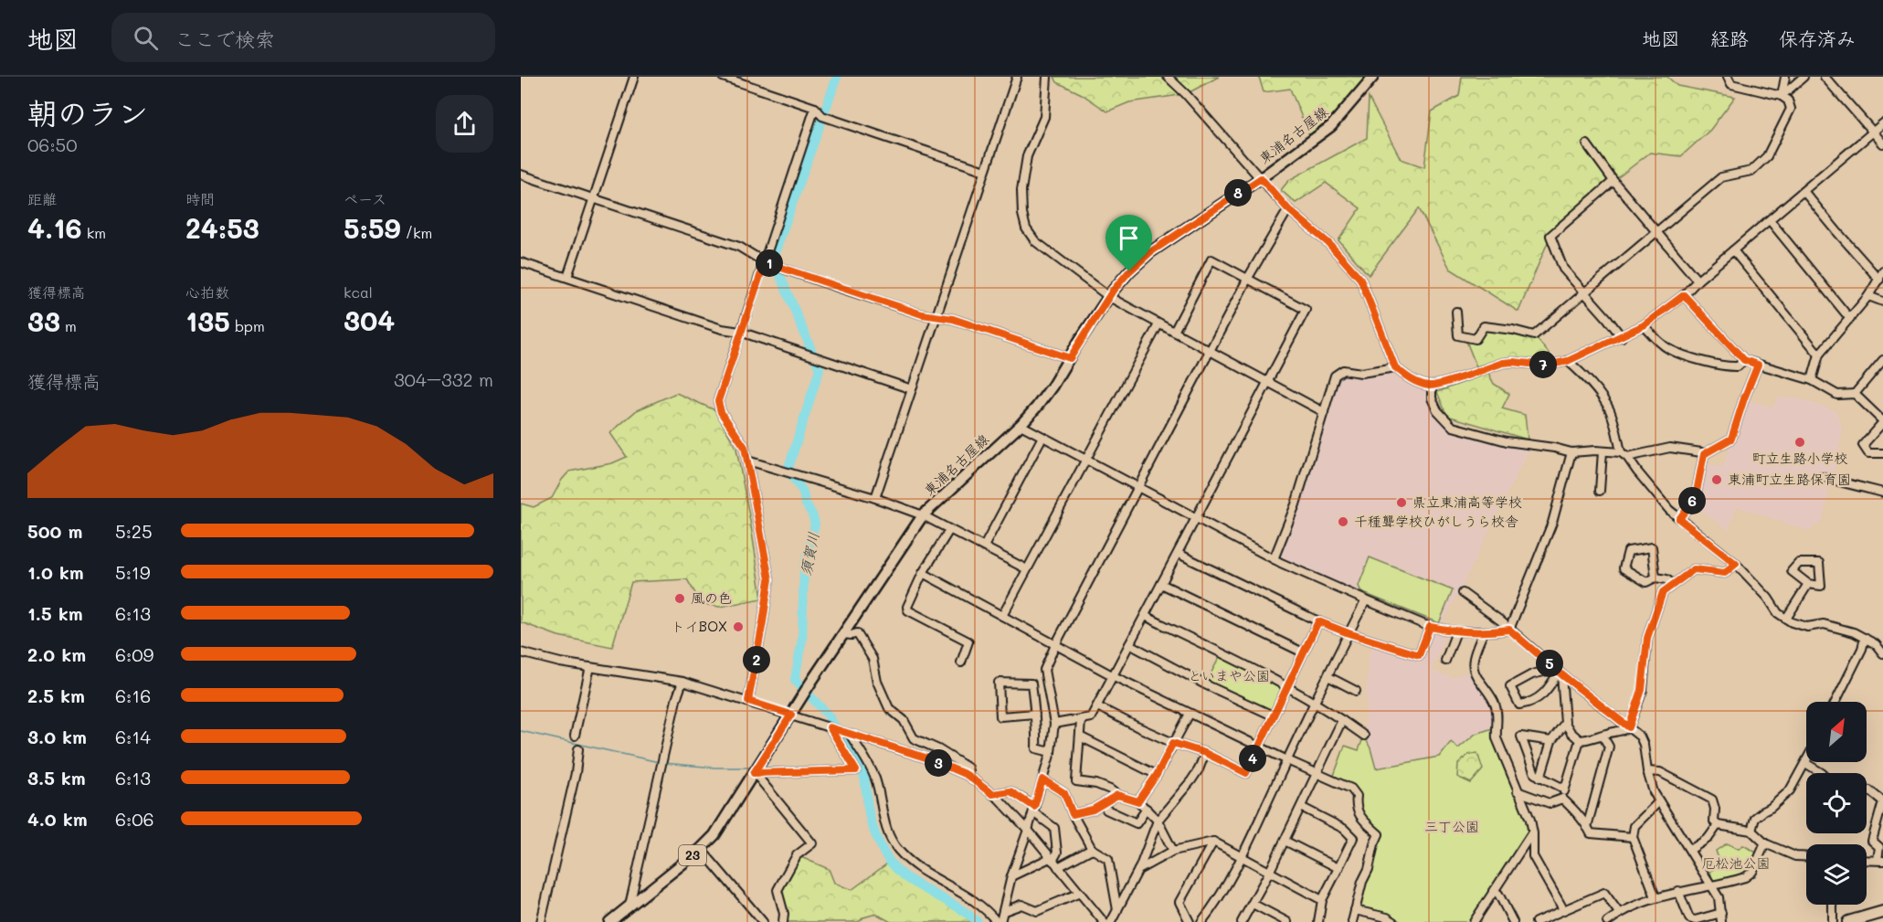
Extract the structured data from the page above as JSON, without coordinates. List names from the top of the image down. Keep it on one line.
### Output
{"streets":{"main road":["東浦名古屋線","23"]},"water":["須賀川"],"parks":["といまや公園","三丁公園","厄松池公園"],"places":["町立生路小学校","東浦町立生路保育園","県立東浦高等学校","千種聾学校ひがしうら校舎","風の色","トイBOX"],"north":"top right","page":{"header":"地図","search":"ここで検索","nav":["地図","経路","保存済み"],"heading":["朝のラン","06:50"],"stats":[["距離","4.16 km"],["時間","24:53"],["ペース","5:59 /km"],["獲得標高","33 m"],["心拍数","135 bpm"],["kcal","304"]],"pins":["8","1","7","6","2","5","4","3"],"chart":["獲得標高","304–332 m"],"list":[{"name":"500 m","note":"5:25"},{"name":"1.0 km","note":"5:19"},{"name":"1.5 km","note":"6:13"},{"name":"2.0 km","note":"6:09"},{"name":"2.5 km","note":"6:16"},{"name":"3.0 km","note":"6:14"},{"name":"3.5 km","note":"6:13"},{"name":"4.0 km","note":"6:06"}]}}
